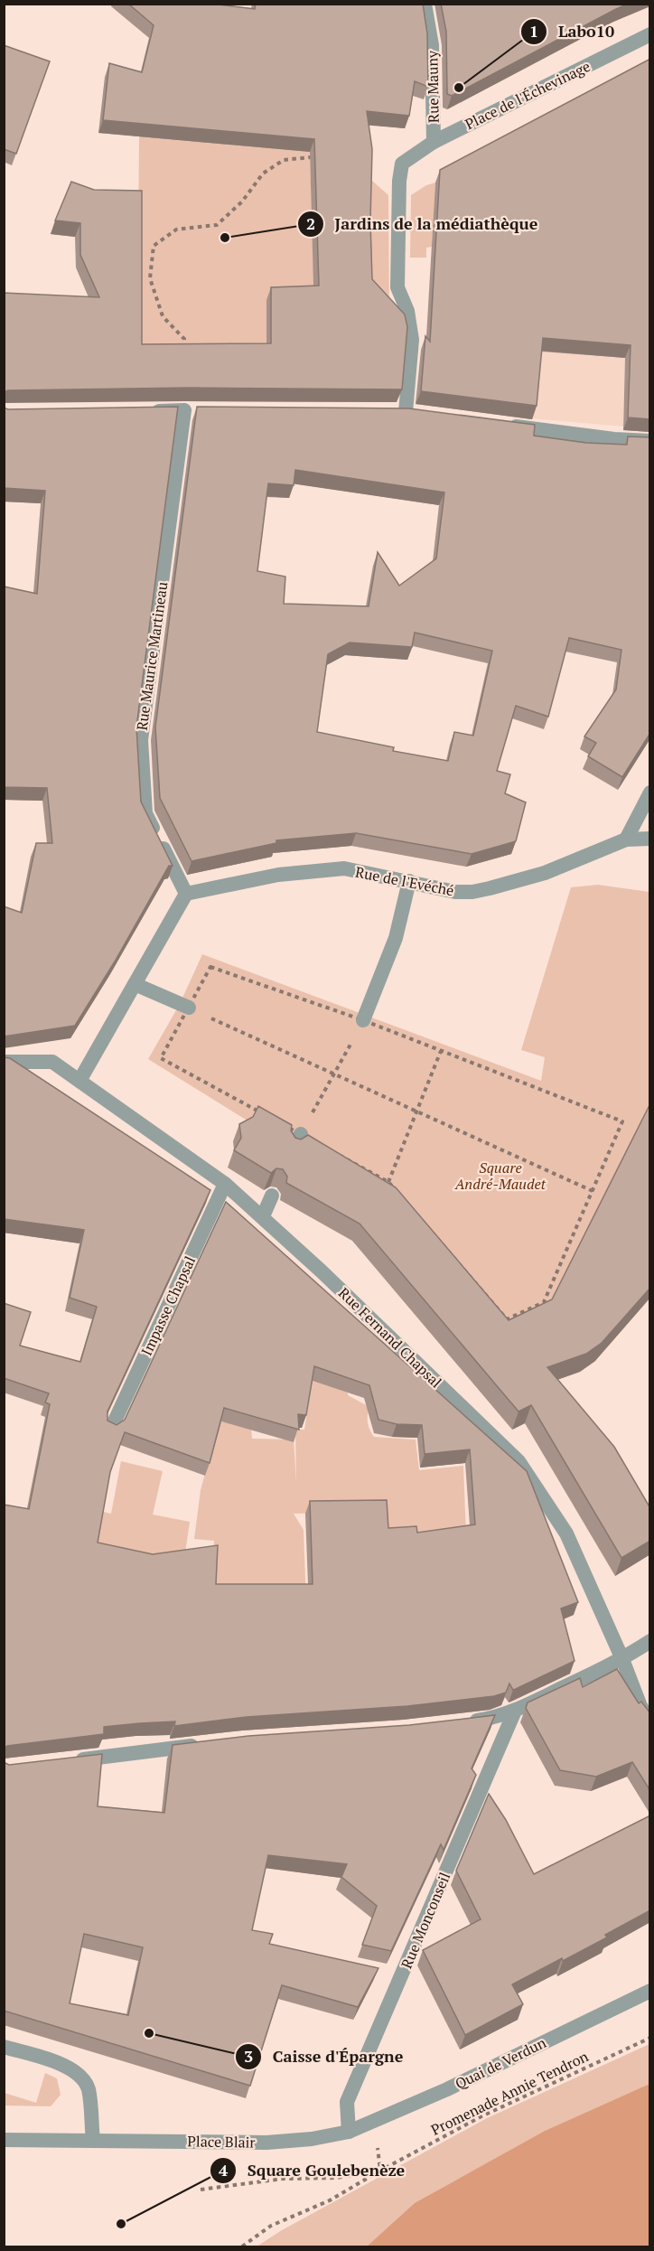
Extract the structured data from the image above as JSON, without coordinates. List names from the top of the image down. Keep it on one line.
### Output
{"streets":{"street":["Rue Mauny","Place de l'Échevinage","Rue Maurice Martineau","Rue de l'Evéché","Impasse Chapsal","Rue Fernand Chapsal","Rue Monconseil","Quai de Verdun","Place Blair"],"path":["Promenade Annie Tendron"]},"crossings":[["Rue Mauny","Place de l'Échevinage"],["Rue Maurice Martineau","Rue de l'Evéché"],["Impasse Chapsal","Rue Fernand Chapsal"],["Rue Monconseil","Quai de Verdun"],["Rue Monconseil","Place Blair"],["Quai de Verdun","Place Blair"]],"parks":["Square André-Maudet"],"places":["Labo10","Jardins de la médiathèque","Caisse d'Épargne","Square Goulebenèze"]}
